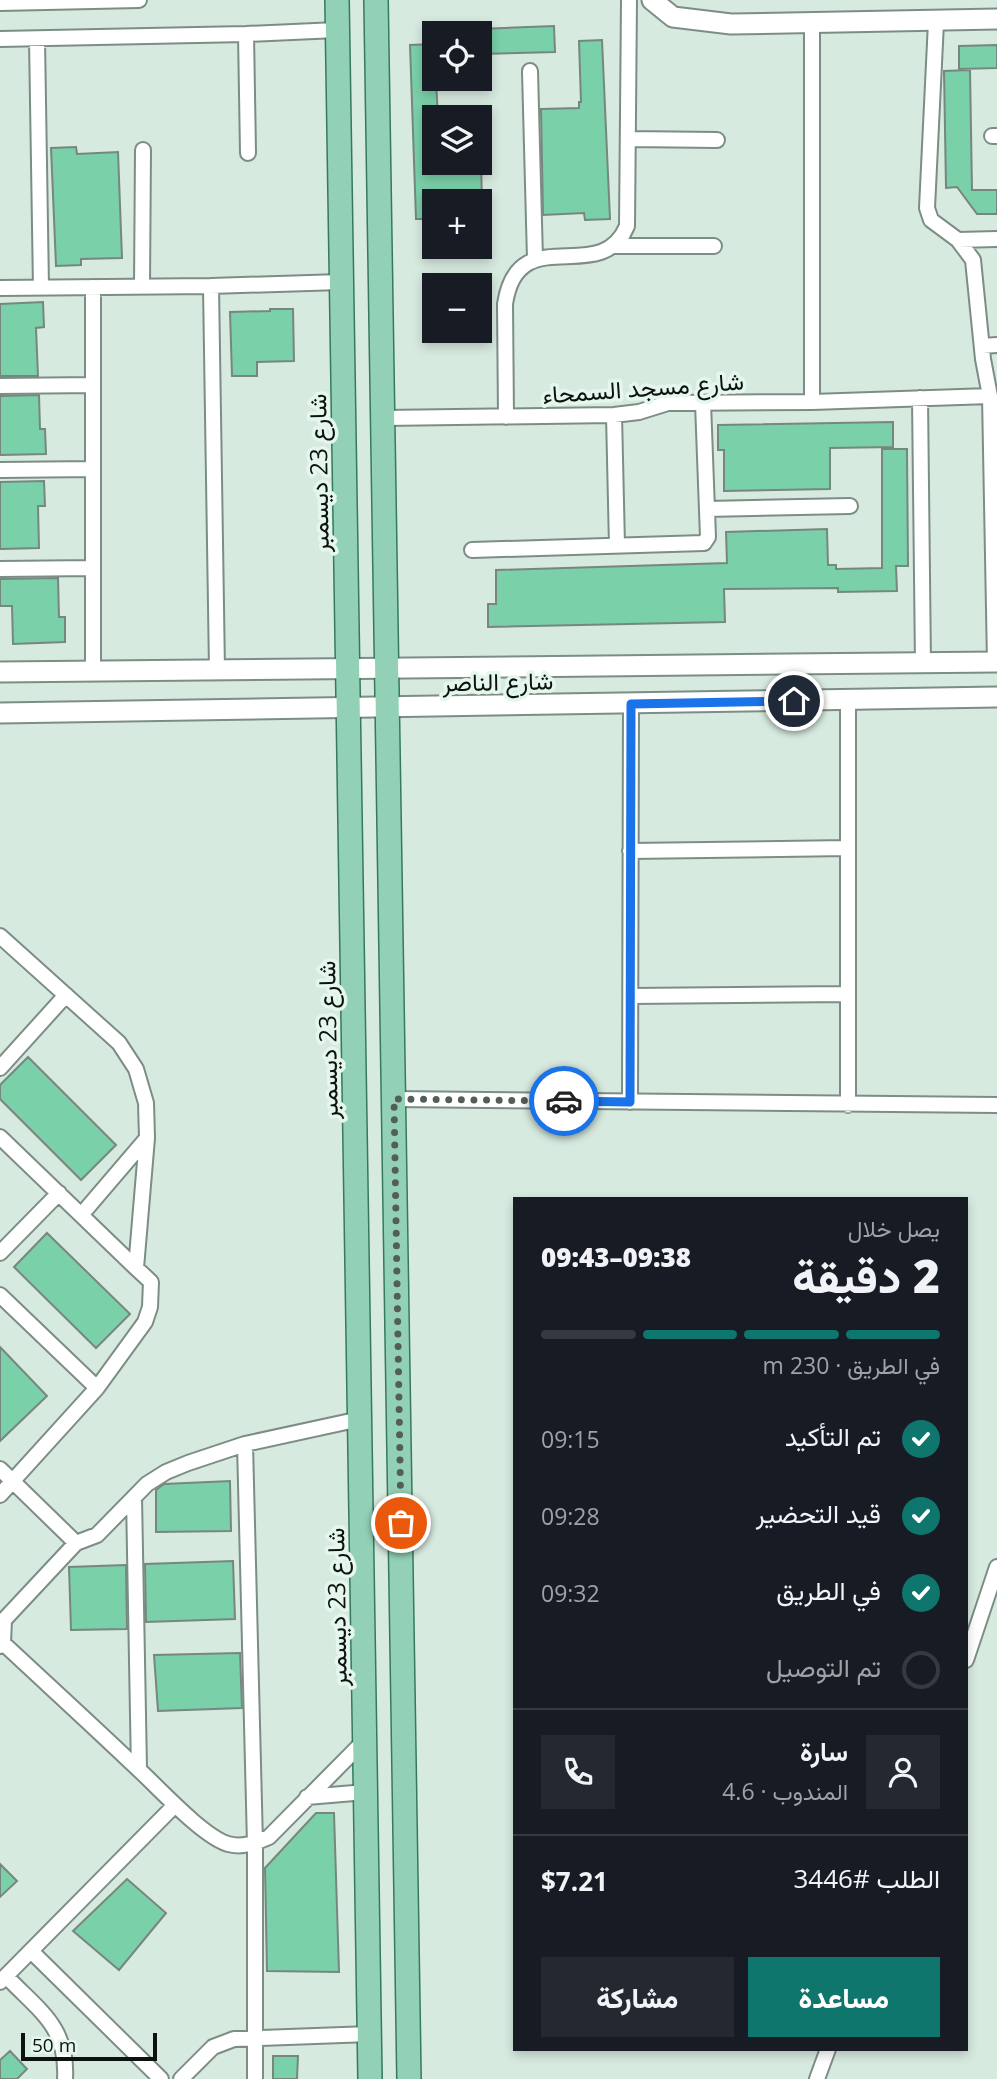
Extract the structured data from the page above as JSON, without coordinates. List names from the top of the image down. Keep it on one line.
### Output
{"streets":{"main road":["شارع 23 ديسمبر"],"street":["شارع مسجد السمحاء","شارع الناصر"]},"crossings":[["شارع 23 ديسمبر","شارع الناصر"]],"scale_bar":"50 m","page":{"map_buttons":["+","−"],"heading":["2 دقيقة","يصل خلال","09:38–09:43"],"panel":["سارة","المندوب · 4.6","الطلب #3446","$7.21"],"bar":"في الطريق · 230 m","list":[["تم التأكيد","09:15"],["قيد التحضير","09:28"],["في الطريق","09:32"],"تم التوصيل"],"buttons":["مساعدة","مشاركة"],"scale":"50 m"}}
